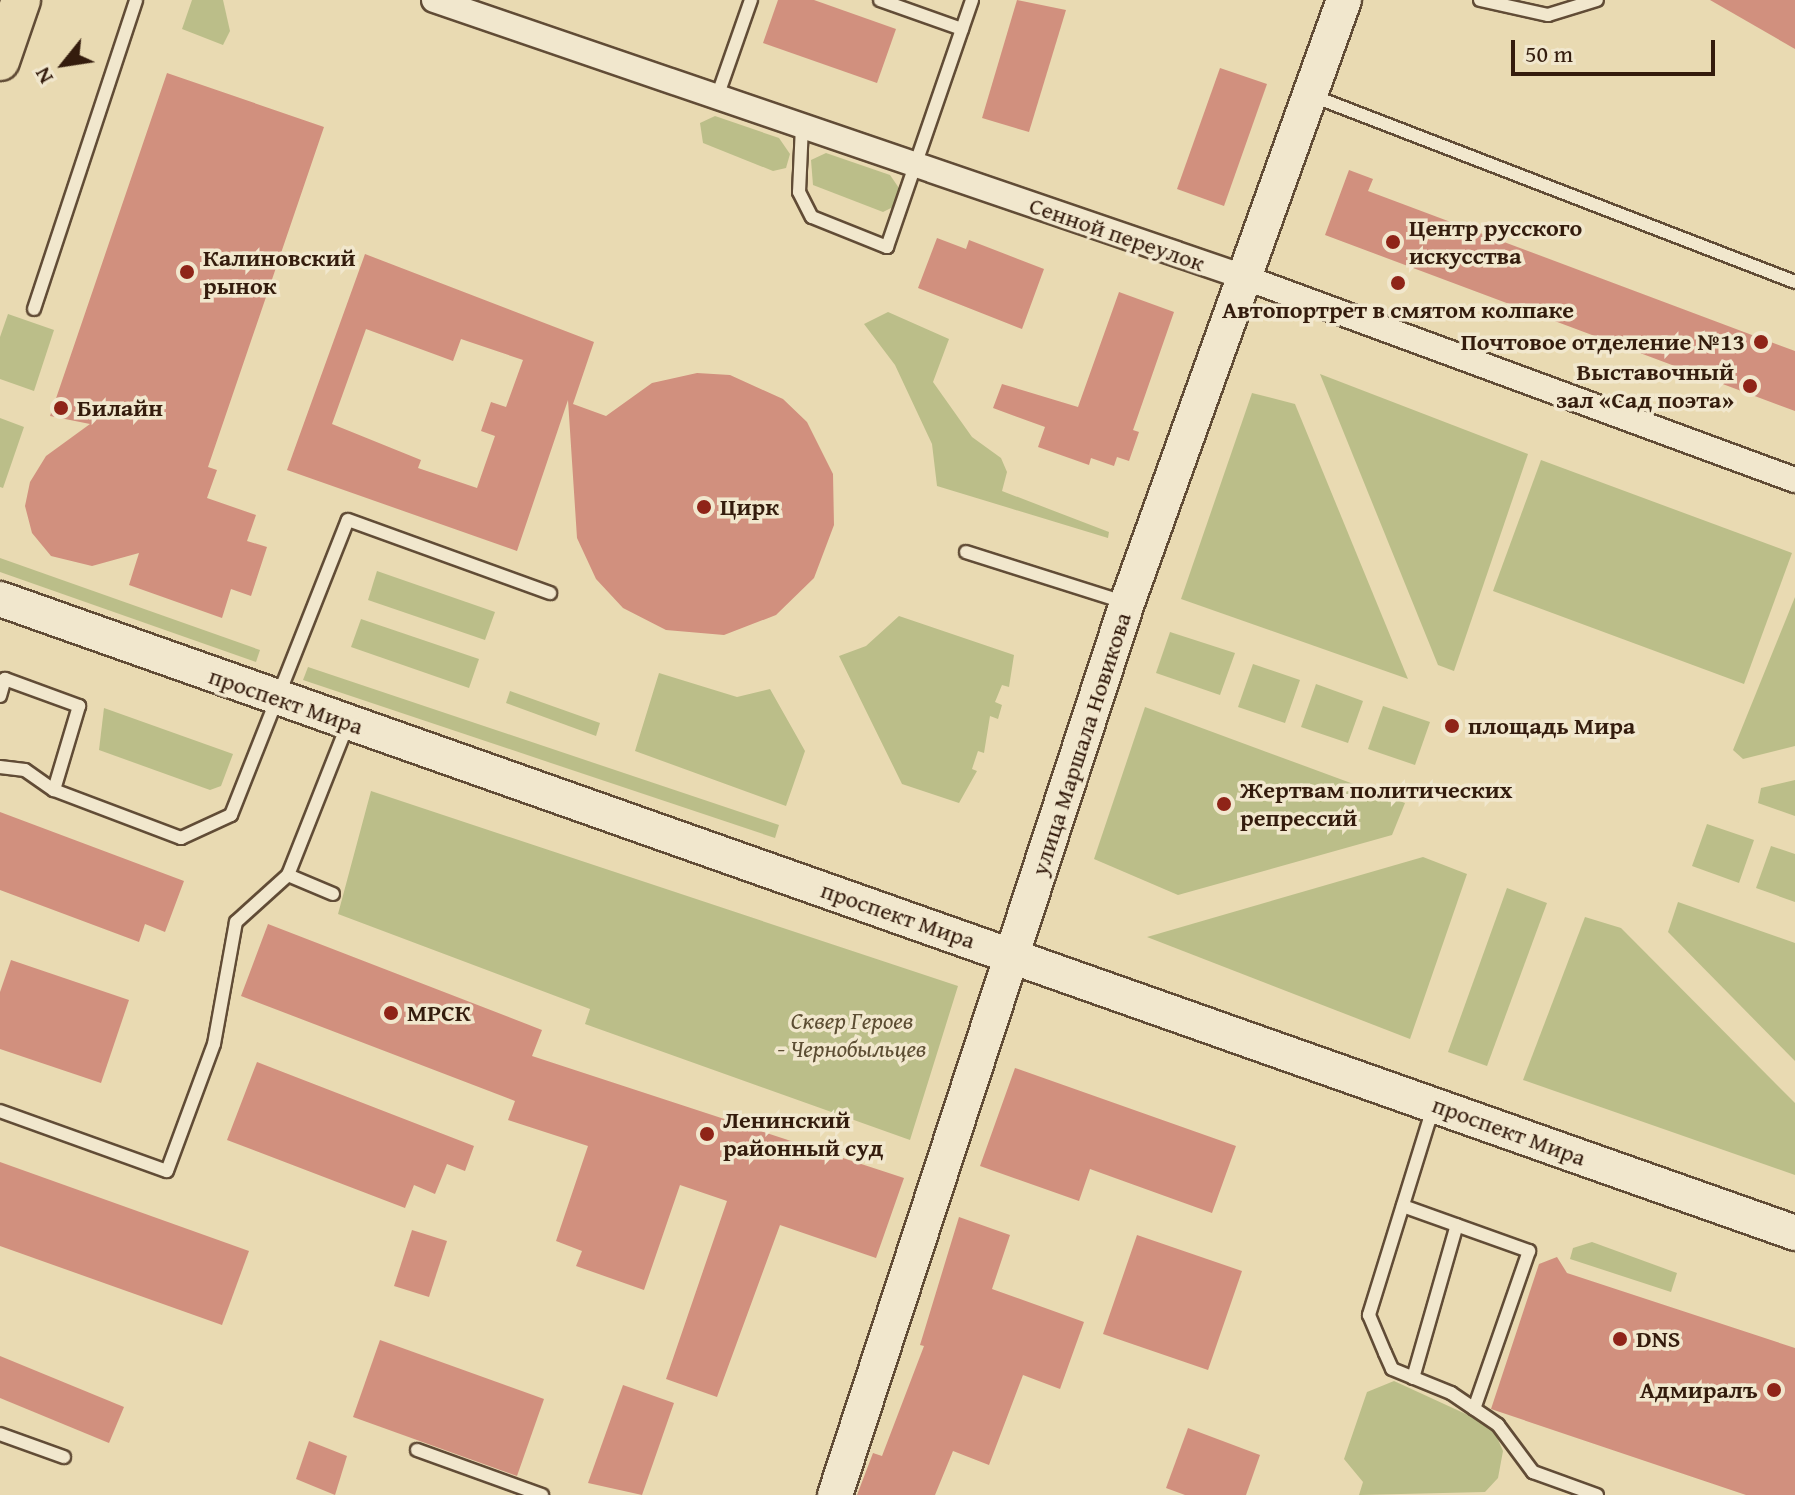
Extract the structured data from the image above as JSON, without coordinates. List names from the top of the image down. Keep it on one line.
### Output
{"streets":{"main road":["проспект Мира","улица Маршала Новикова"],"street":["Сенной переулок"]},"crossings":[["Сенной переулок","улица Маршала Новикова"],["проспект Мира","улица Маршала Новикова"]],"parks":["Сквер Героев - Чернобыльцев"],"places":["Центр русского искусства","Калиновский рынок","Автопортрет в смятом колпаке","Почтовое отделение №13","Выставочный зал «Сад поэта»","Билайн","Цирк","площадь Мира","Жертвам политических репрессий","МРСК","Ленинский районный суд","DNS","Адмиралъ"],"scale_bar":"50 m","north":"bottom left"}
